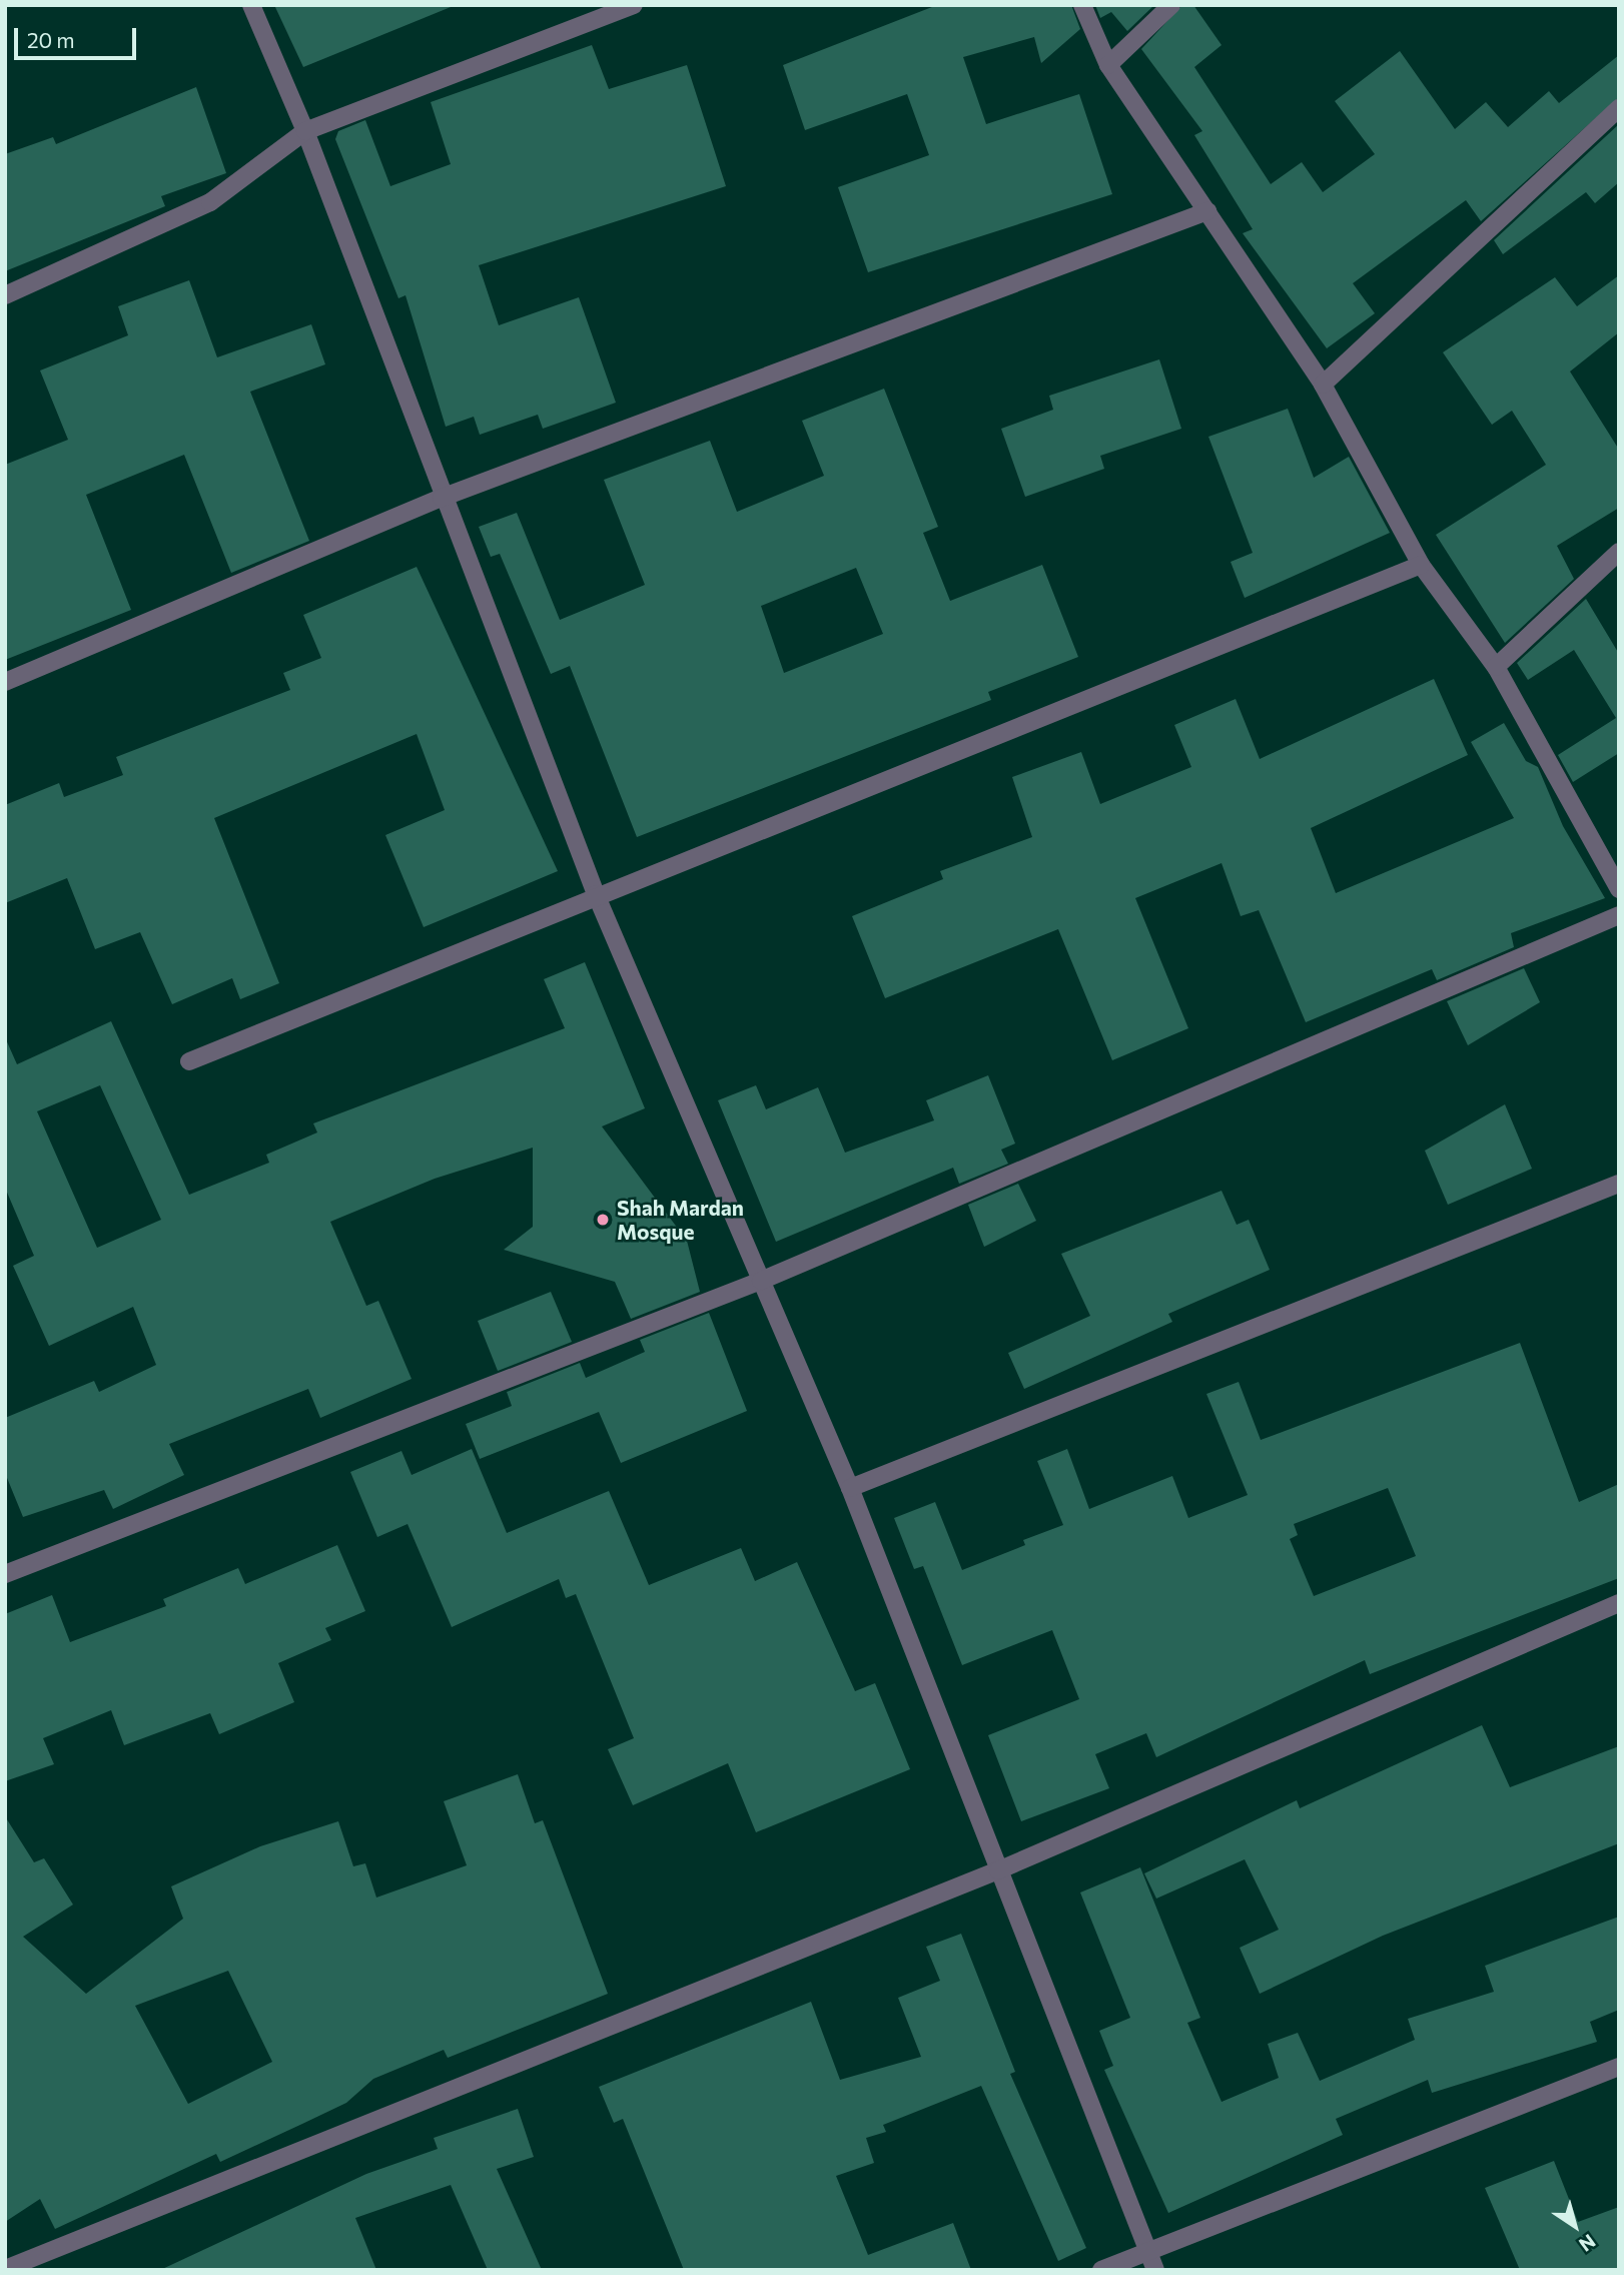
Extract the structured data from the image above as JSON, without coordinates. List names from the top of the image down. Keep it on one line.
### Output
{"places":["Shah Mardan Mosque"],"scale_bar":"20 m","north":"bottom right"}
